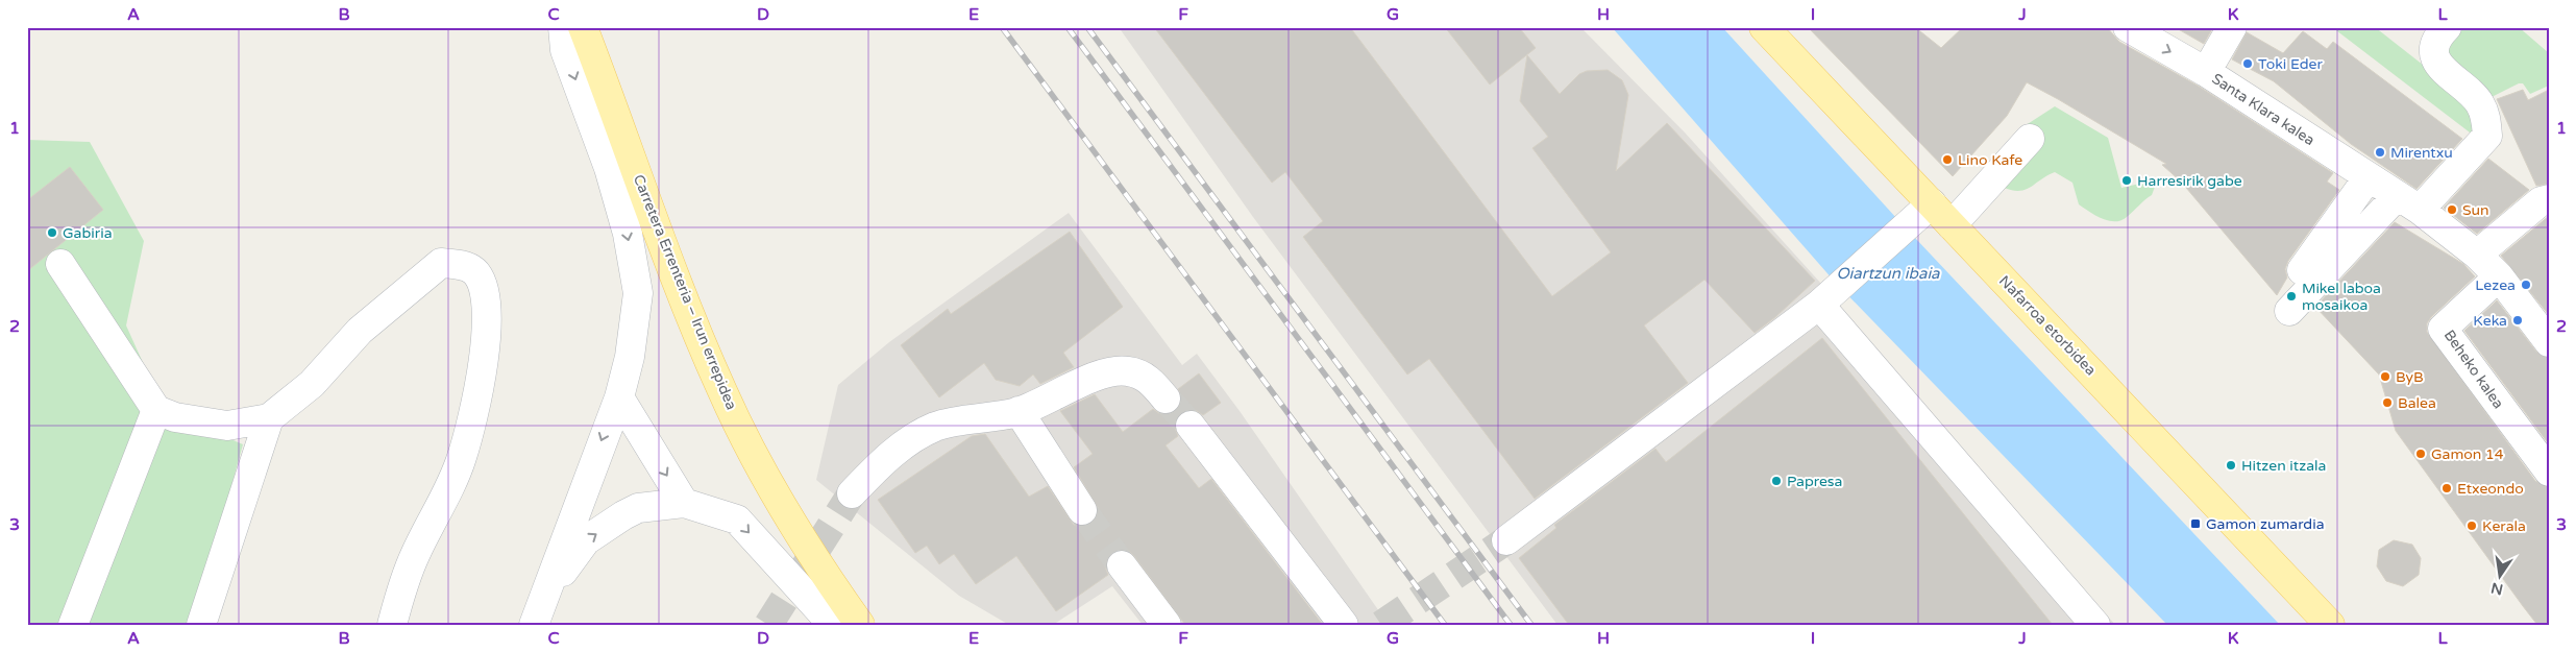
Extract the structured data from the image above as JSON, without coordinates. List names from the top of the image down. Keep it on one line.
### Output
{"streets":{"main road":["Carretera Errenteria – Irun errepidea","Nafarroa etorbidea"],"street":["Santa Klara kalea","Beheko kalea"]},"crossings":[["Santa Klara kalea","Beheko kalea"]],"water":["Oiartzun ibaia"],"places":{"other":["Toki Eder","Mirentxu","Lino Kafe","Harresirik gabe","Sun","Gabiria","Lezea","Mikel laboa mosaikoa","Keka","ByB","Balea","Gamon 14","Hitzen itzala","Papresa","Etxeondo","Kerala"],"transit":["Gamon zumardia"]},"north":"bottom","grid":{"columns":["A","B","C","D","E","F","G","H","I","J","K","L"],"rows":["1","2","3"]}}
